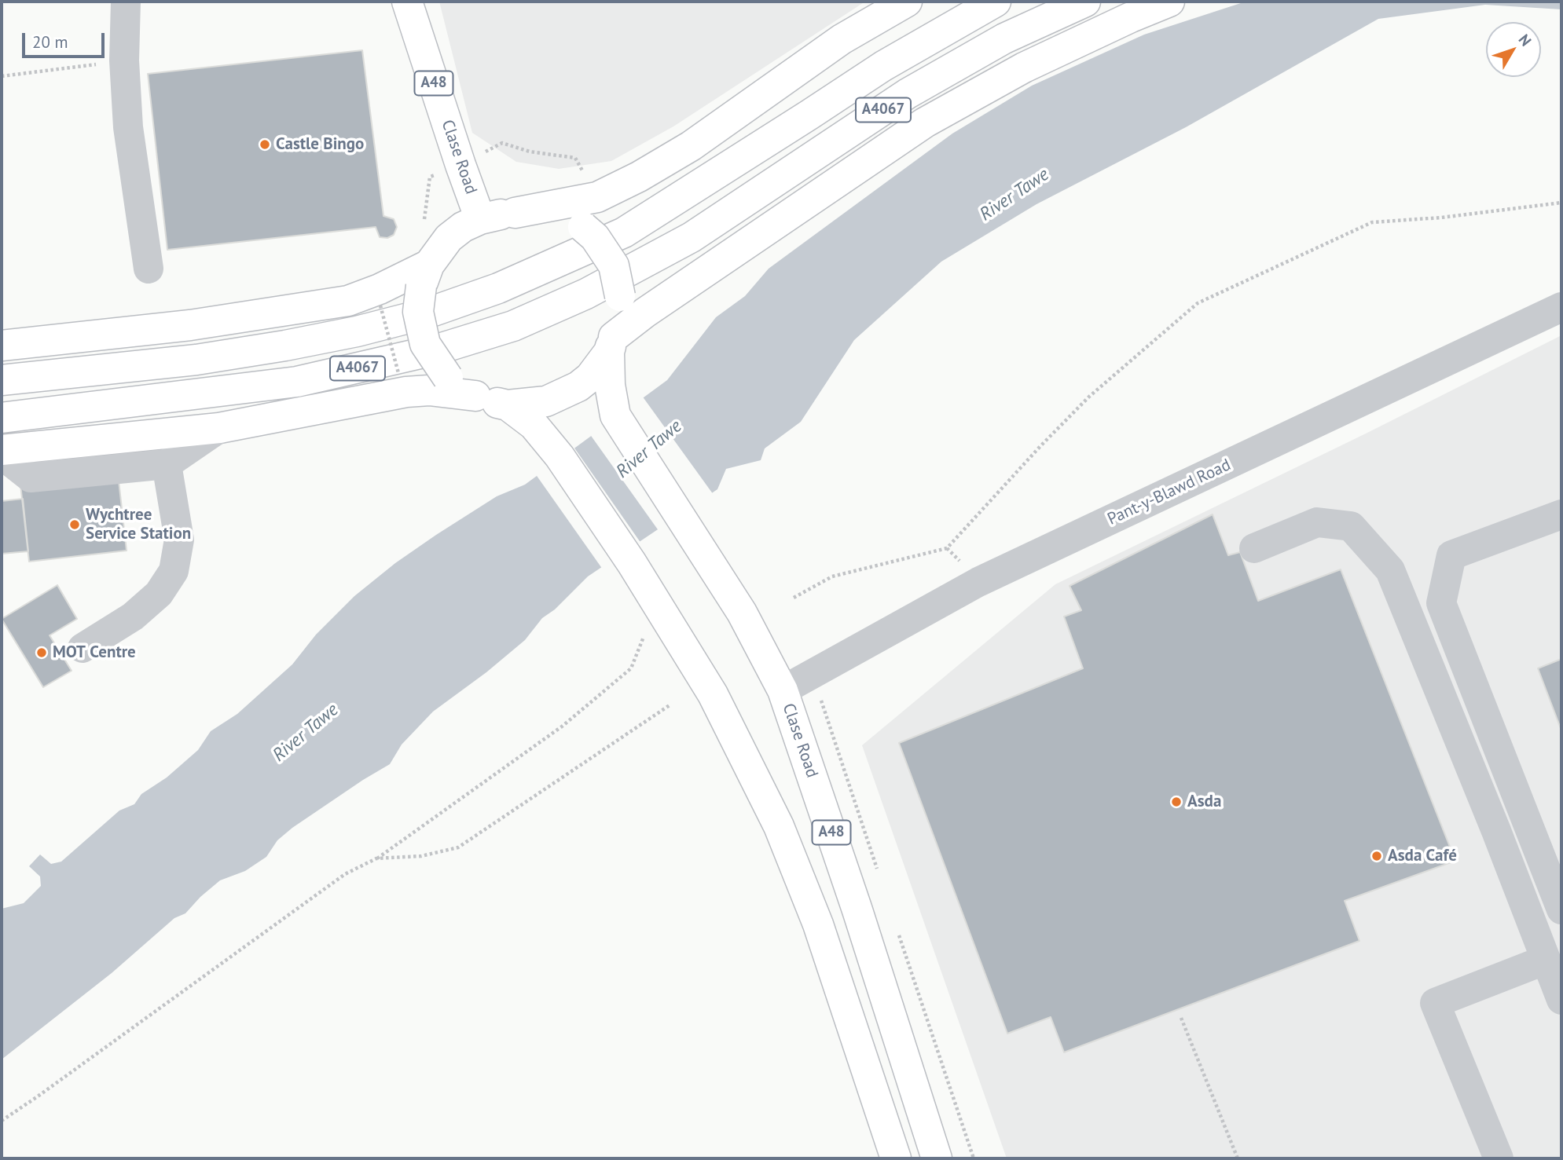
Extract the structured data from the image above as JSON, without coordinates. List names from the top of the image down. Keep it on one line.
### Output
{"streets":{"main road":["A48","A4067","Clase Road"],"street":["Pant-y-Blawd Road"]},"crossings":[["Clase Road","Pant-y-Blawd Road"]],"water":["River Tawe"],"places":["Castle Bingo","Wychtree Service Station","MOT Centre","Asda","Asda Café"],"scale_bar":"20 m","north":"top right"}
